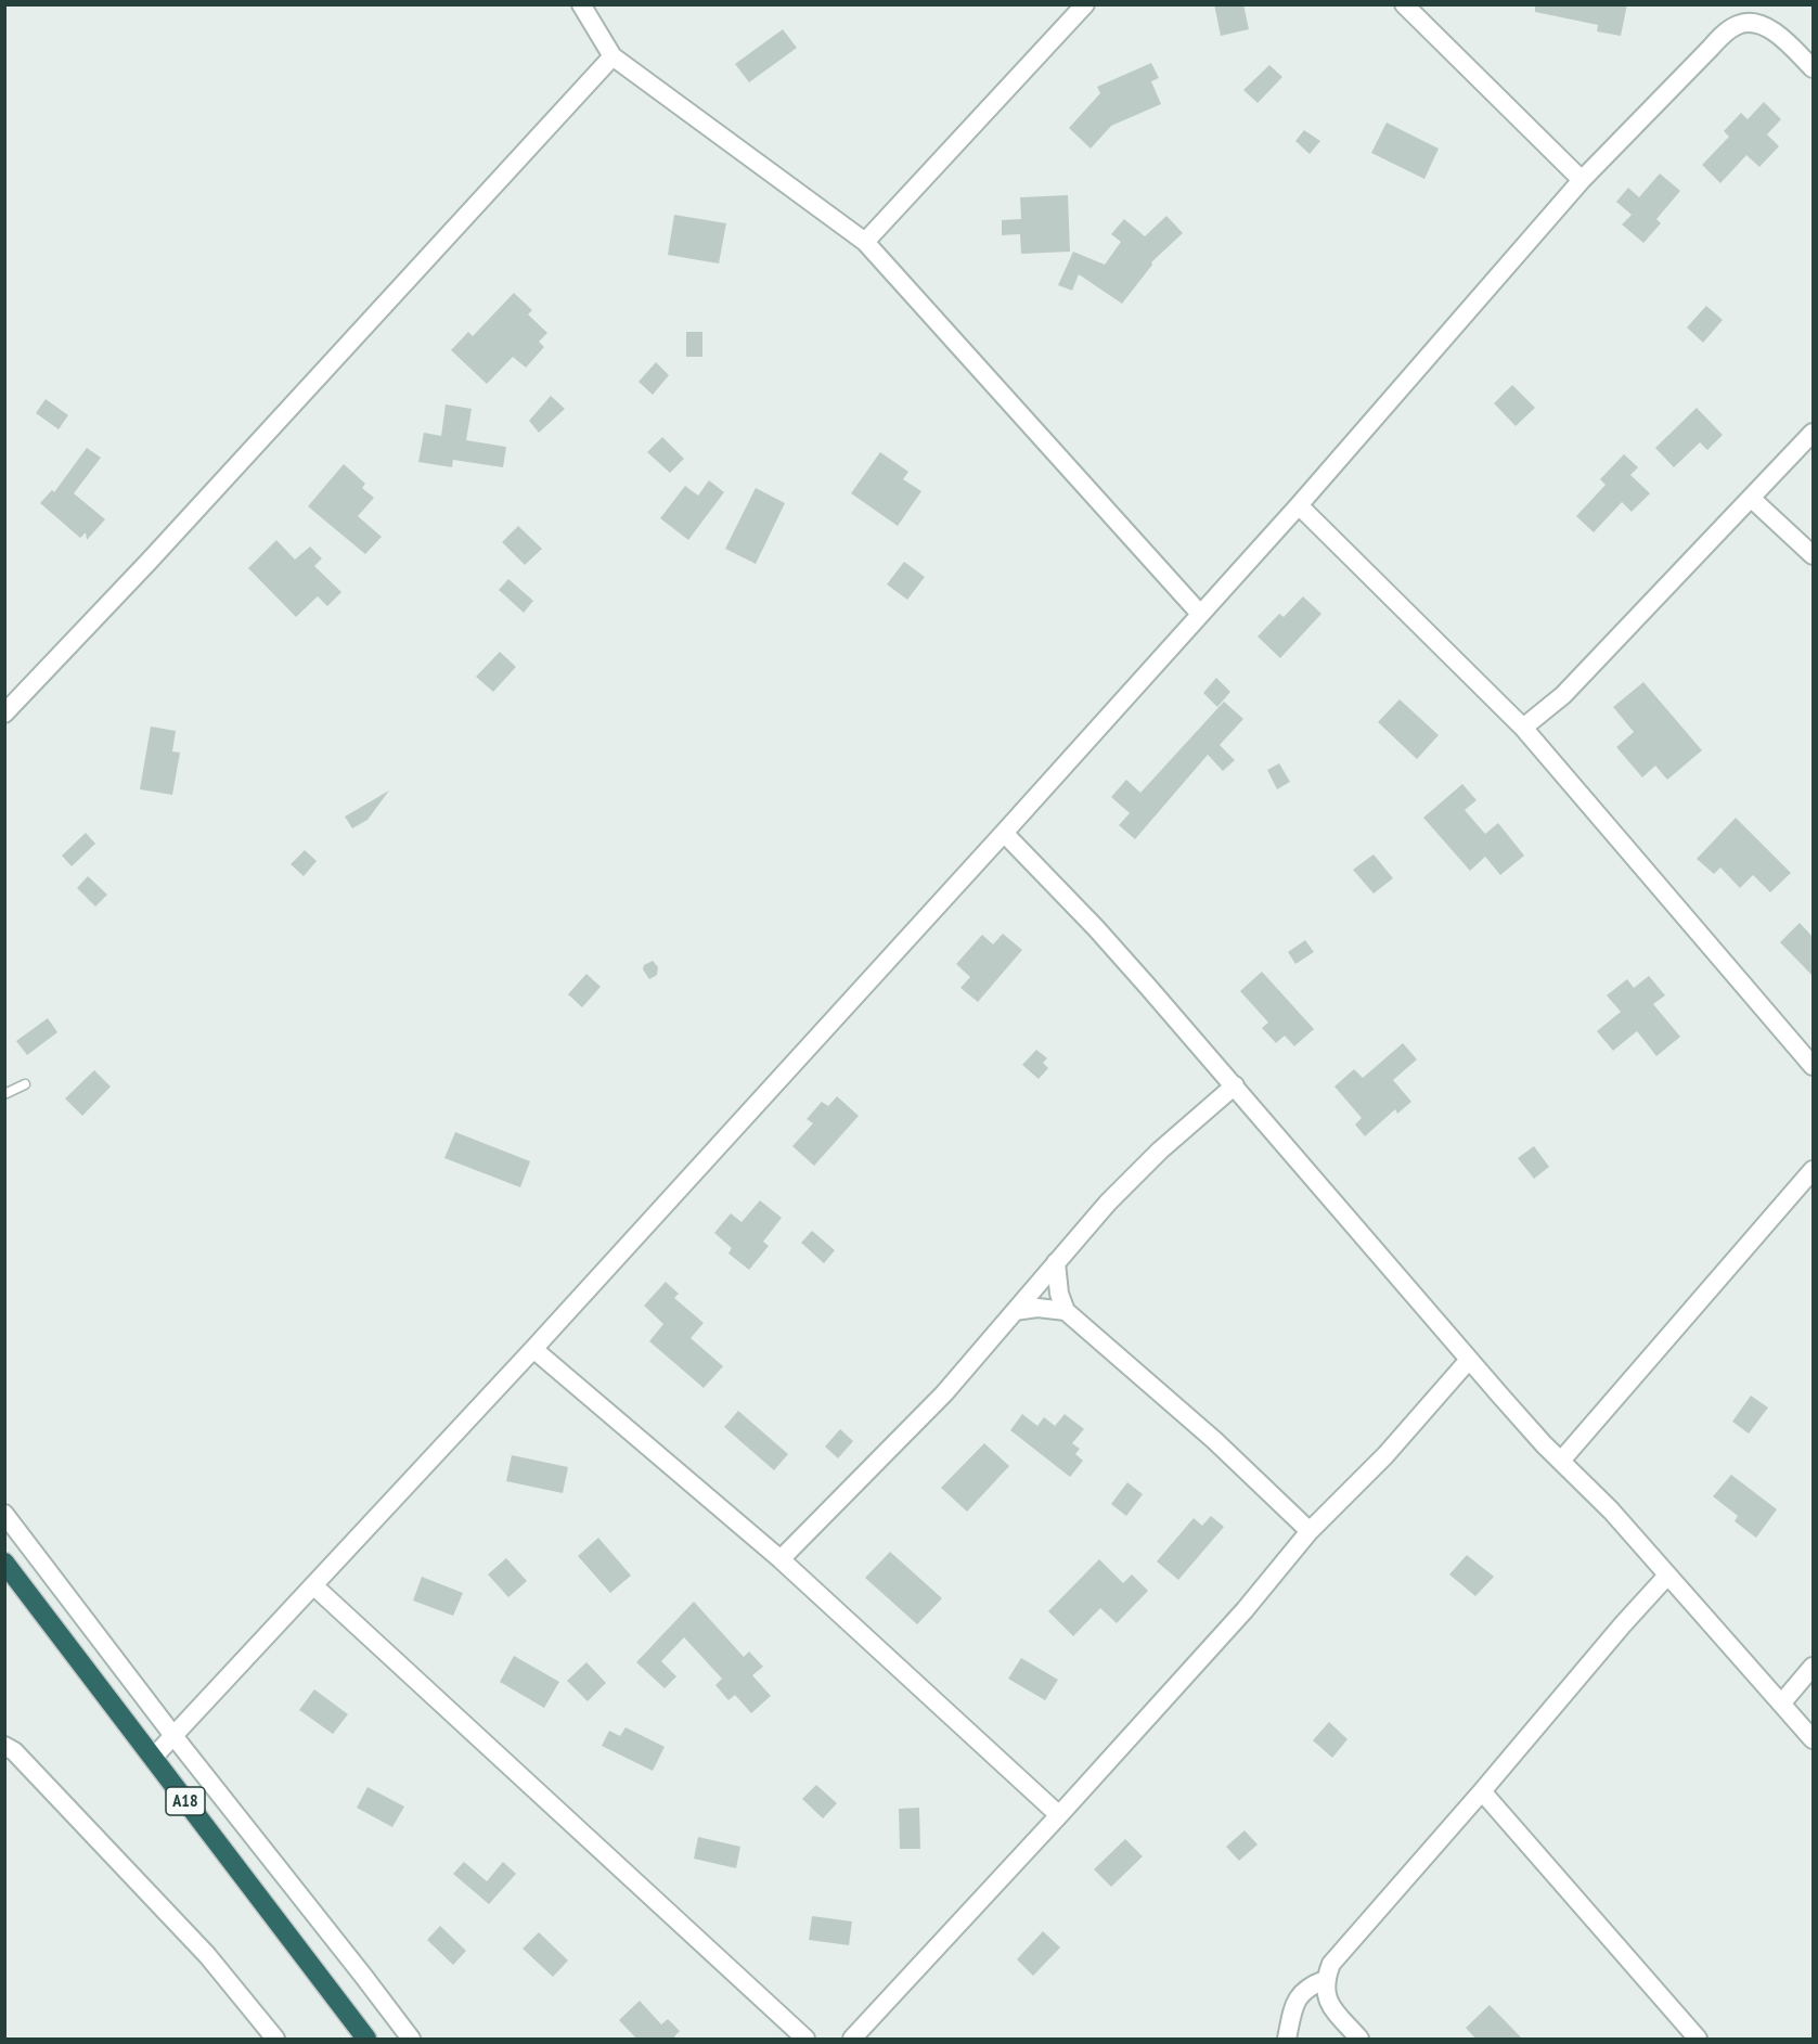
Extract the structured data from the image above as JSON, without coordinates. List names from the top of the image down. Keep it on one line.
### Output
{"streets":{"highway":["A18"]}}
